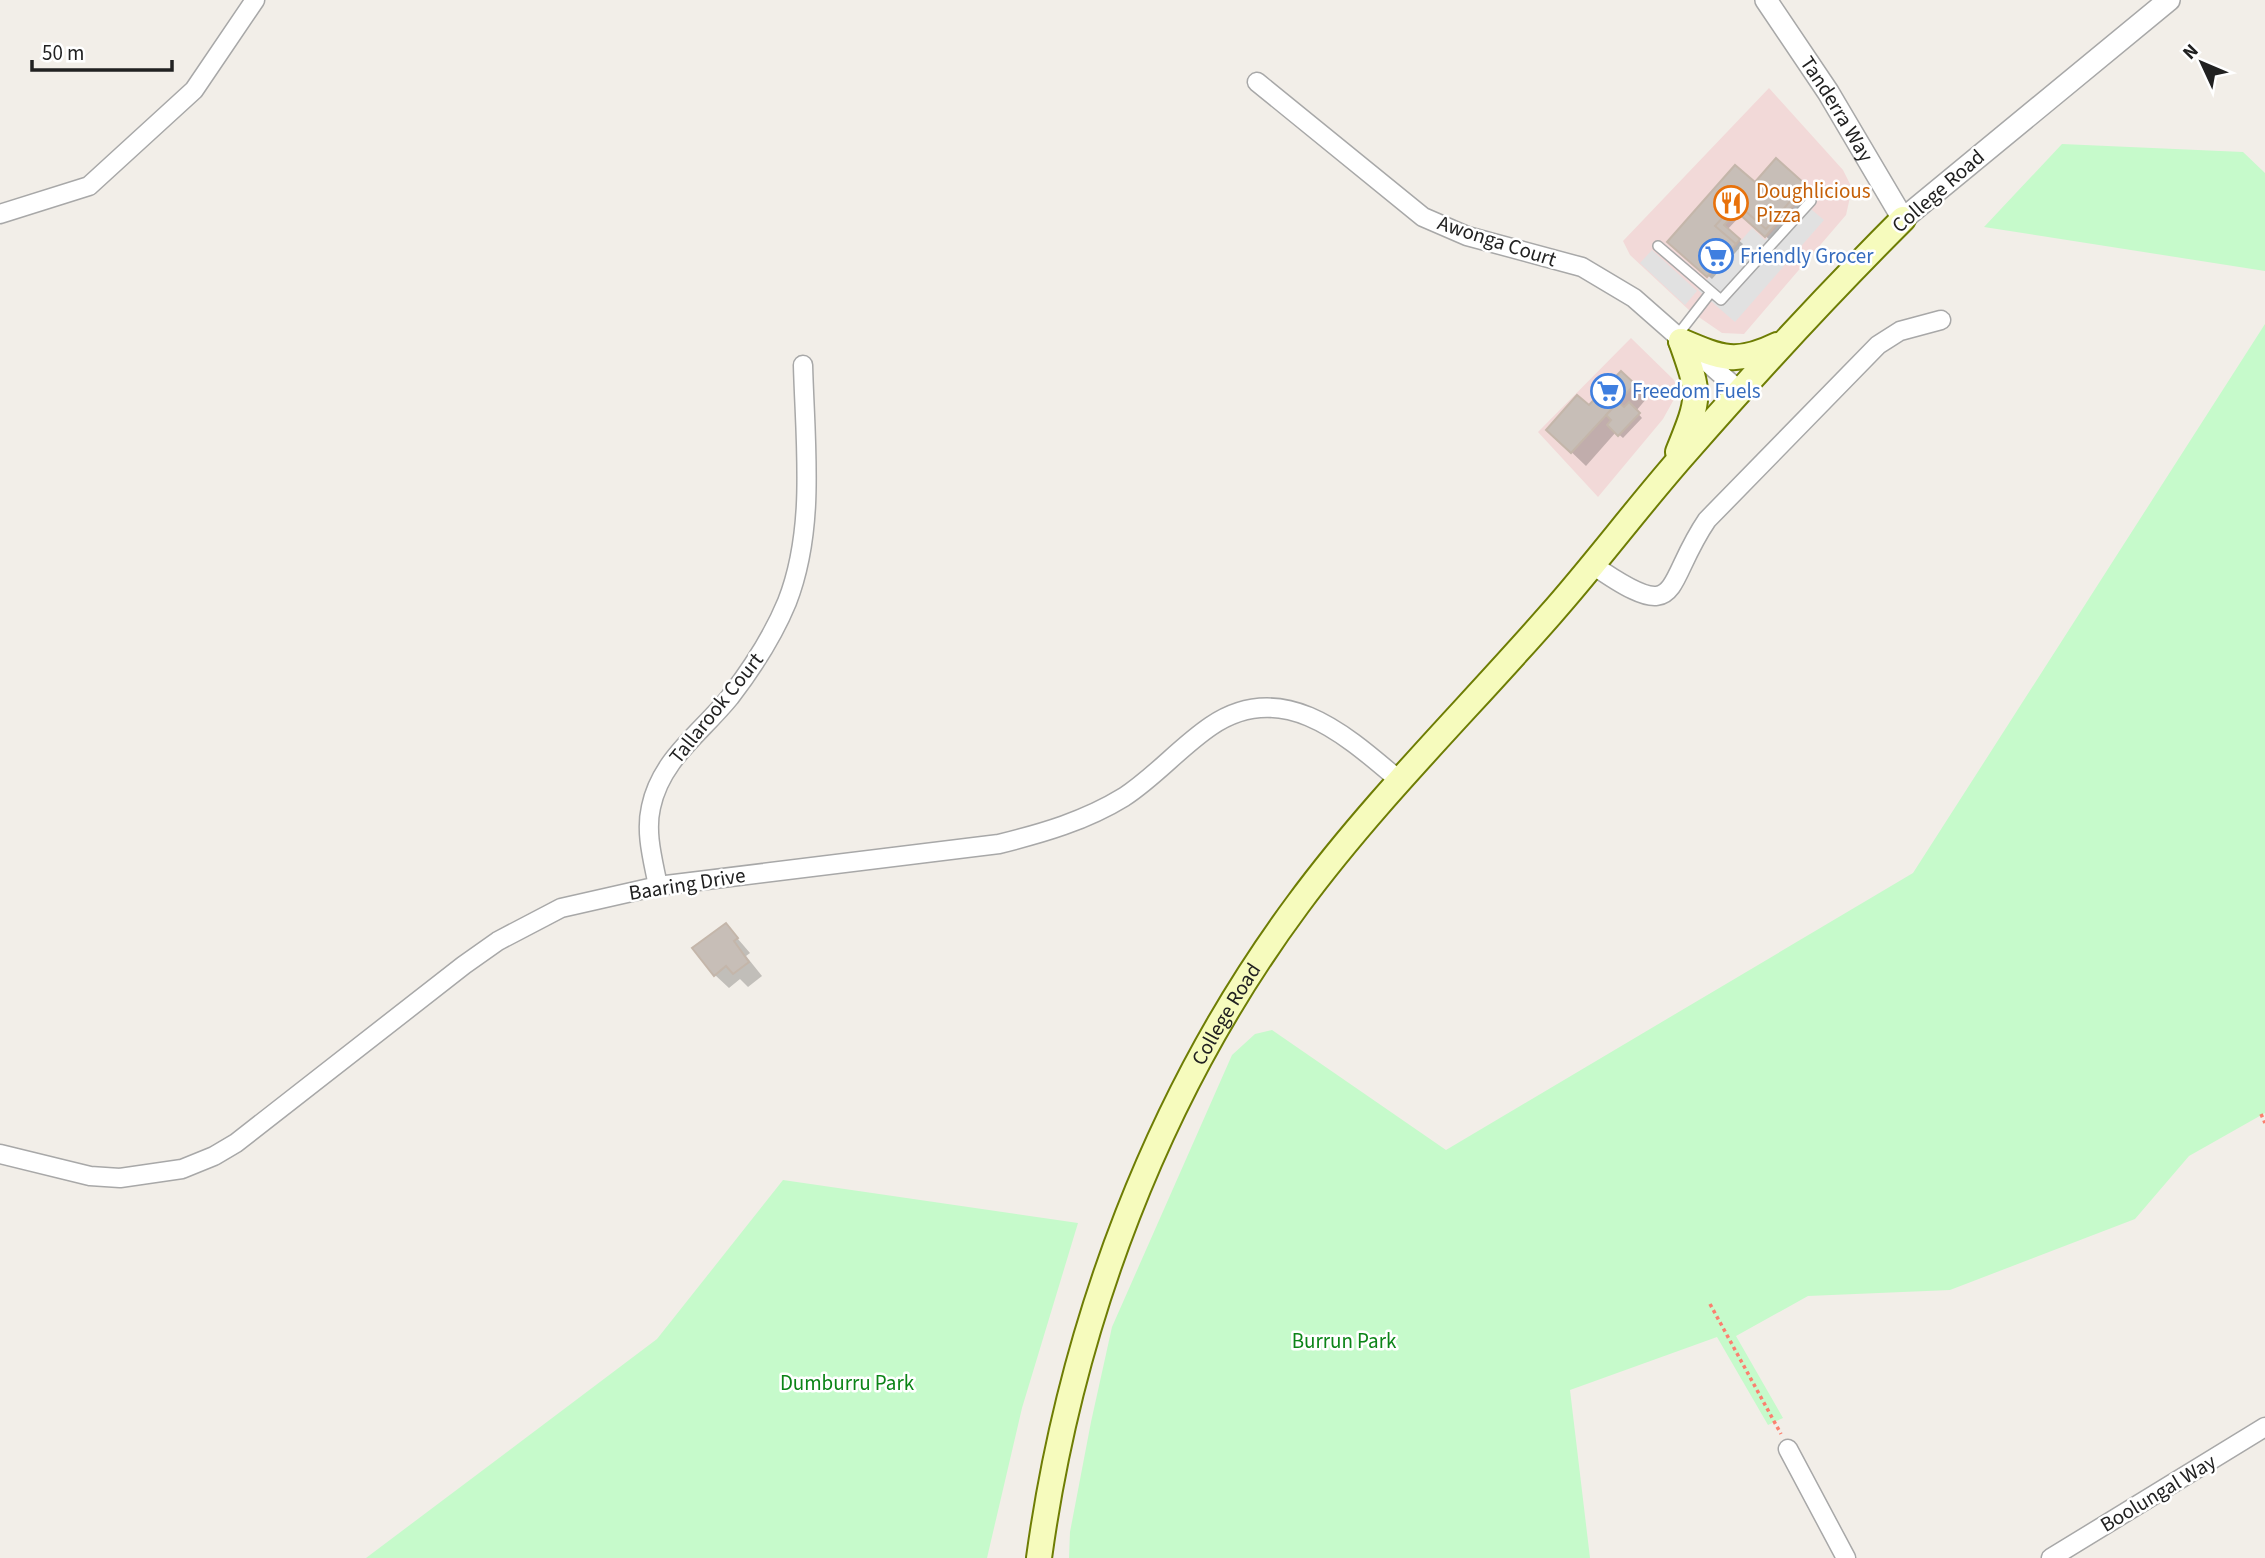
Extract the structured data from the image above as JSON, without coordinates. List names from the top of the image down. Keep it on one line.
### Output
{"streets":{"main road":["College Road"],"street":["Tanderra Way","Awonga Court","Tallarook Court","Baaring Drive","Boolungal Way"]},"crossings":[["Tanderra Way","College Road"],["College Road","Awonga Court"],["College Road","Baaring Drive"],["Tallarook Court","Baaring Drive"]],"parks":["Burrun Park","Dumburru Park"],"places":{"restaurant":["Doughlicious Pizza"],"supermarket":["Friendly Grocer","Freedom Fuels"]},"scale_bar":"50 m","north":"top left"}
